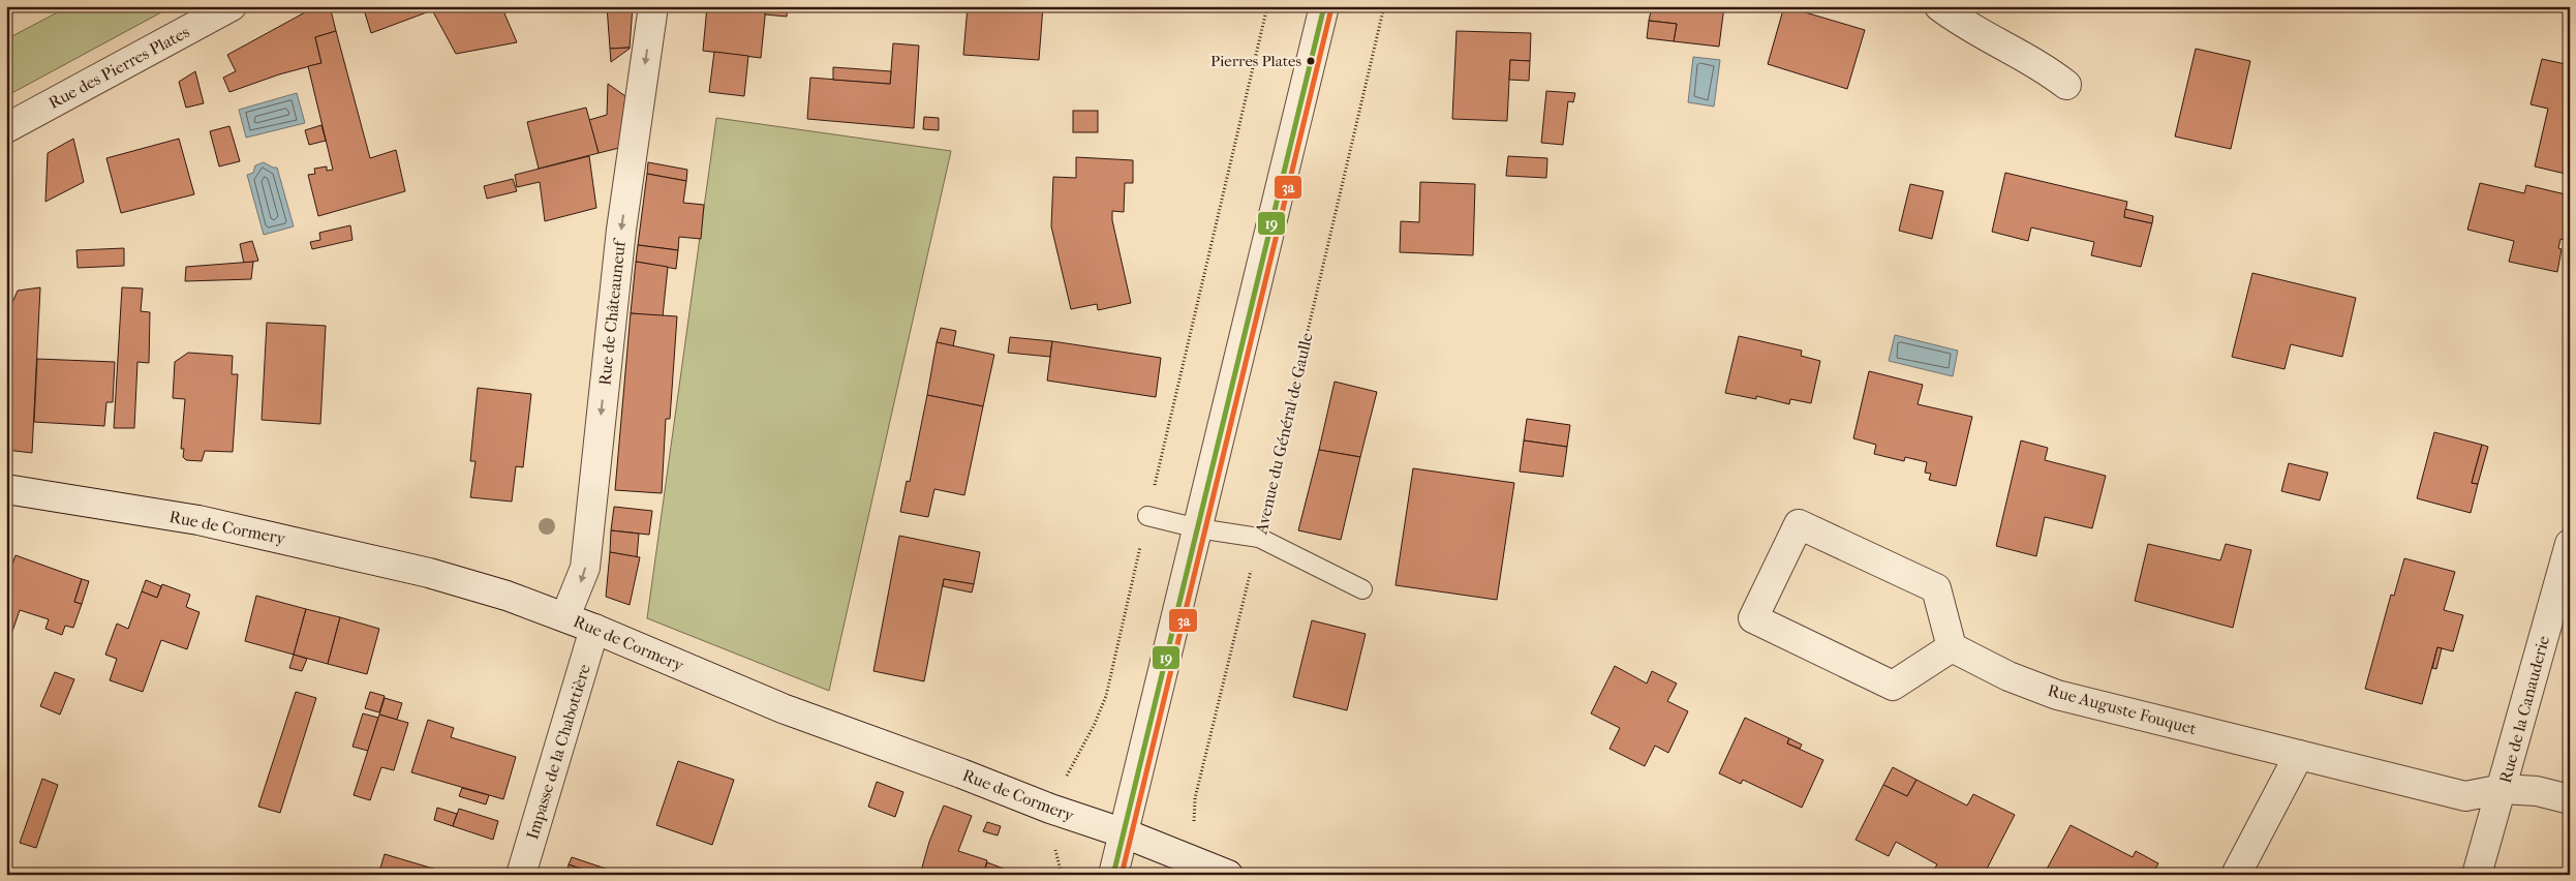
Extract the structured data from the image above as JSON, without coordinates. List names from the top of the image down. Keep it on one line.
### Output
{"streets":{"street":["Rue des Pierres Plates","Rue de Châteauneuf","Rue de Cormery","Rue Auguste Fouquet","Rue de la Canauderie","Impasse de la Chabottière"],"path":["Avenue du Général de Gaulle"]},"crossings":[["Rue de Châteauneuf","Rue de Cormery"],["Avenue du Général de Gaulle","Rue de Cormery"],["Rue de Cormery","Impasse de la Chabottière"],["Rue Auguste Fouquet","Rue de la Canauderie"]],"one_way":["Rue de Châteauneuf"],"places":["Pierres Plates"],"lines":["transit line 19","transit line 3a"]}
